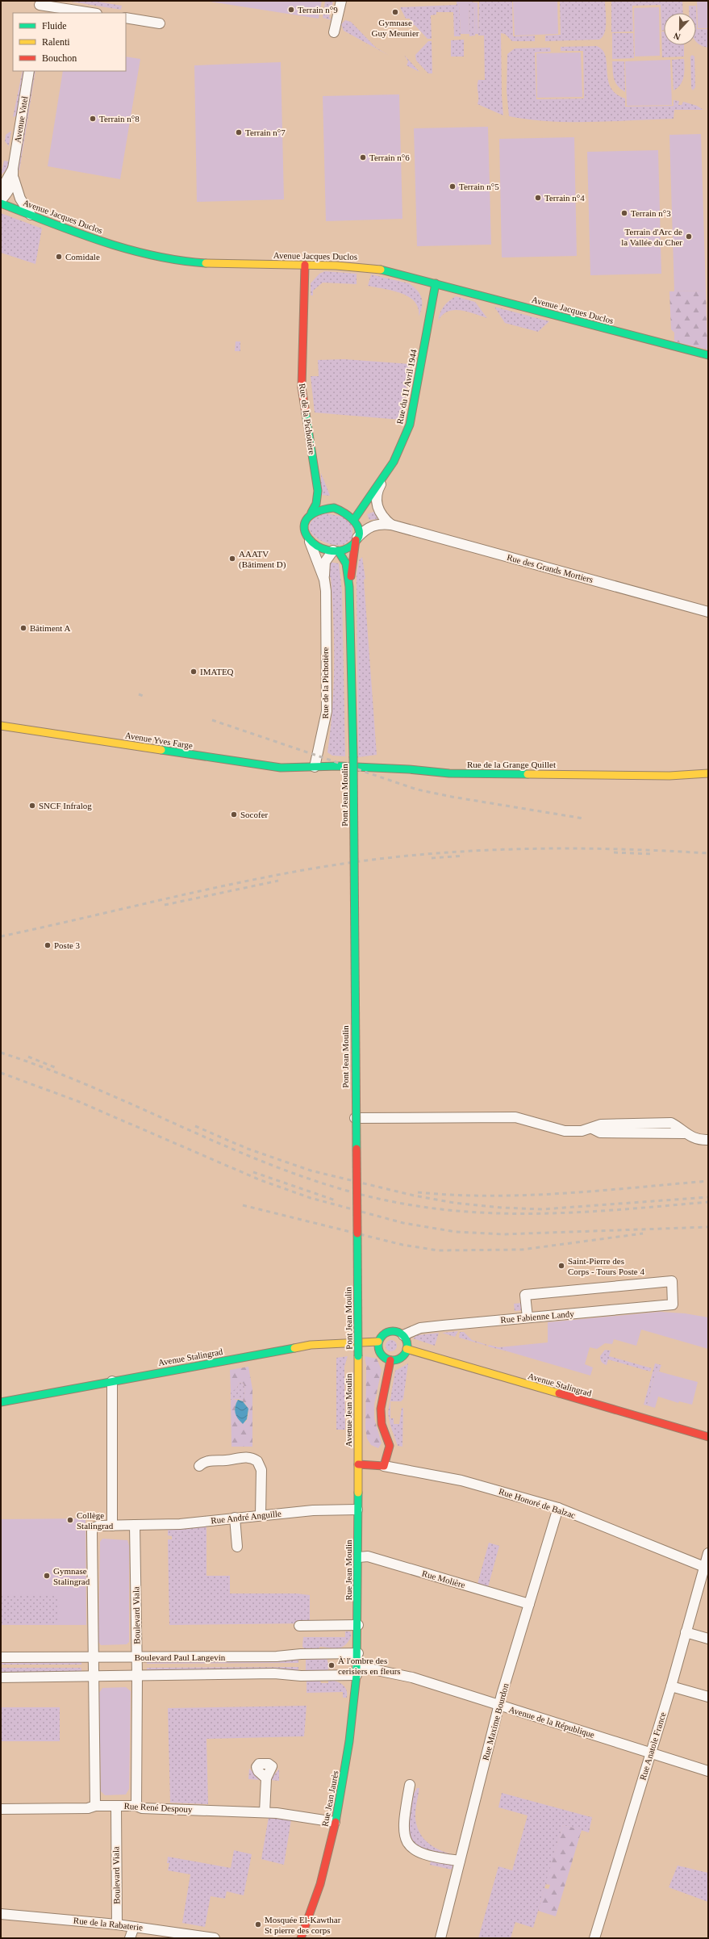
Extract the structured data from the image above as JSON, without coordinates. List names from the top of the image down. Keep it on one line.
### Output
{"streets":{"main road":["Avenue Jacques Duclos","Rue du 11 Avril 1944","Rue de la Pichotière","Avenue Yves Farge","Rue de la Grange Quillet","Pont Jean Moulin","Avenue Stalingrad","Avenue Jean Moulin","Rue Honoré de Balzac","Rue Jean Moulin","Rue Jean Jaurès"],"street":["Avenue Vatel","Rue des Grands Mortiers","Rue Fabienne Landy","Rue André Anguille","Rue Molière","Boulevard Viala","Boulevard Paul Langevin","Rue Maxime Bourdon","Avenue de la République","Rue Anatole France","Rue René Despouy","Rue de la Rabaterie"]},"crossings":[["Avenue Jacques Duclos","Rue du 11 Avril 1944"],["Avenue Jacques Duclos","Rue de la Pichotière"],["Rue du 11 Avril 1944","Rue de la Pichotière"],["Rue du 11 Avril 1944","Rue des Grands Mortiers"],["Rue de la Pichotière","Rue des Grands Mortiers"],["Rue de la Pichotière","Avenue Yves Farge"],["Rue de la Pichotière","Rue de la Grange Quillet"],["Avenue Yves Farge","Rue de la Grange Quillet"],["Pont Jean Moulin","Avenue Jean Moulin"],["Rue Fabienne Landy","Avenue Stalingrad"],["Avenue Jean Moulin","Rue Honoré de Balzac"],["Avenue Jean Moulin","Rue Jean Moulin"],["Rue Honoré de Balzac","Rue Jean Moulin"],["Rue Honoré de Balzac","Rue Maxime Bourdon"],["Rue Honoré de Balzac","Rue Anatole France"],["Rue André Anguille","Rue Jean Moulin"],["Rue André Anguille","Boulevard Viala"],["Rue Jean Moulin","Rue Molière"],["Rue Jean Moulin","Boulevard Paul Langevin"],["Rue Jean Moulin","Avenue de la République"],["Rue Jean Moulin","Rue Jean Jaurès"],["Rue Molière","Rue Maxime Bourdon"],["Boulevard Viala","Boulevard Paul Langevin"],["Boulevard Viala","Rue René Despouy"],["Boulevard Viala","Rue de la Rabaterie"],["Boulevard Paul Langevin","Avenue de la République"],["Boulevard Paul Langevin","Rue Jean Jaurès"],["Rue Maxime Bourdon","Avenue de la République"],["Avenue de la République","Rue Anatole France"],["Avenue de la République","Rue Jean Jaurès"],["Rue Jean Jaurès","Rue René Despouy"]],"places":["Terrain n°9","Gymnase Guy Meunier","Terrain n°8","Terrain n°7","Terrain n°6","Terrain n°5","Terrain n°4","Terrain n°3","Terrain d'Arc de la Vallée du Cher","Comidale","AAATV (Bâtiment D)","Bâtiment A","IMATEQ","SNCF Infralog","Socofer","Poste 3","Saint-Pierre des Corps - Tours Poste 4","Collège Stalingrad","Gymnase Stalingrad","À l'ombre des cerisiers en fleurs","Mosquée El-Kawthar St pierre des corps"],"legend":["Fluide","Ralenti","Bouchon"],"north":"bottom"}
